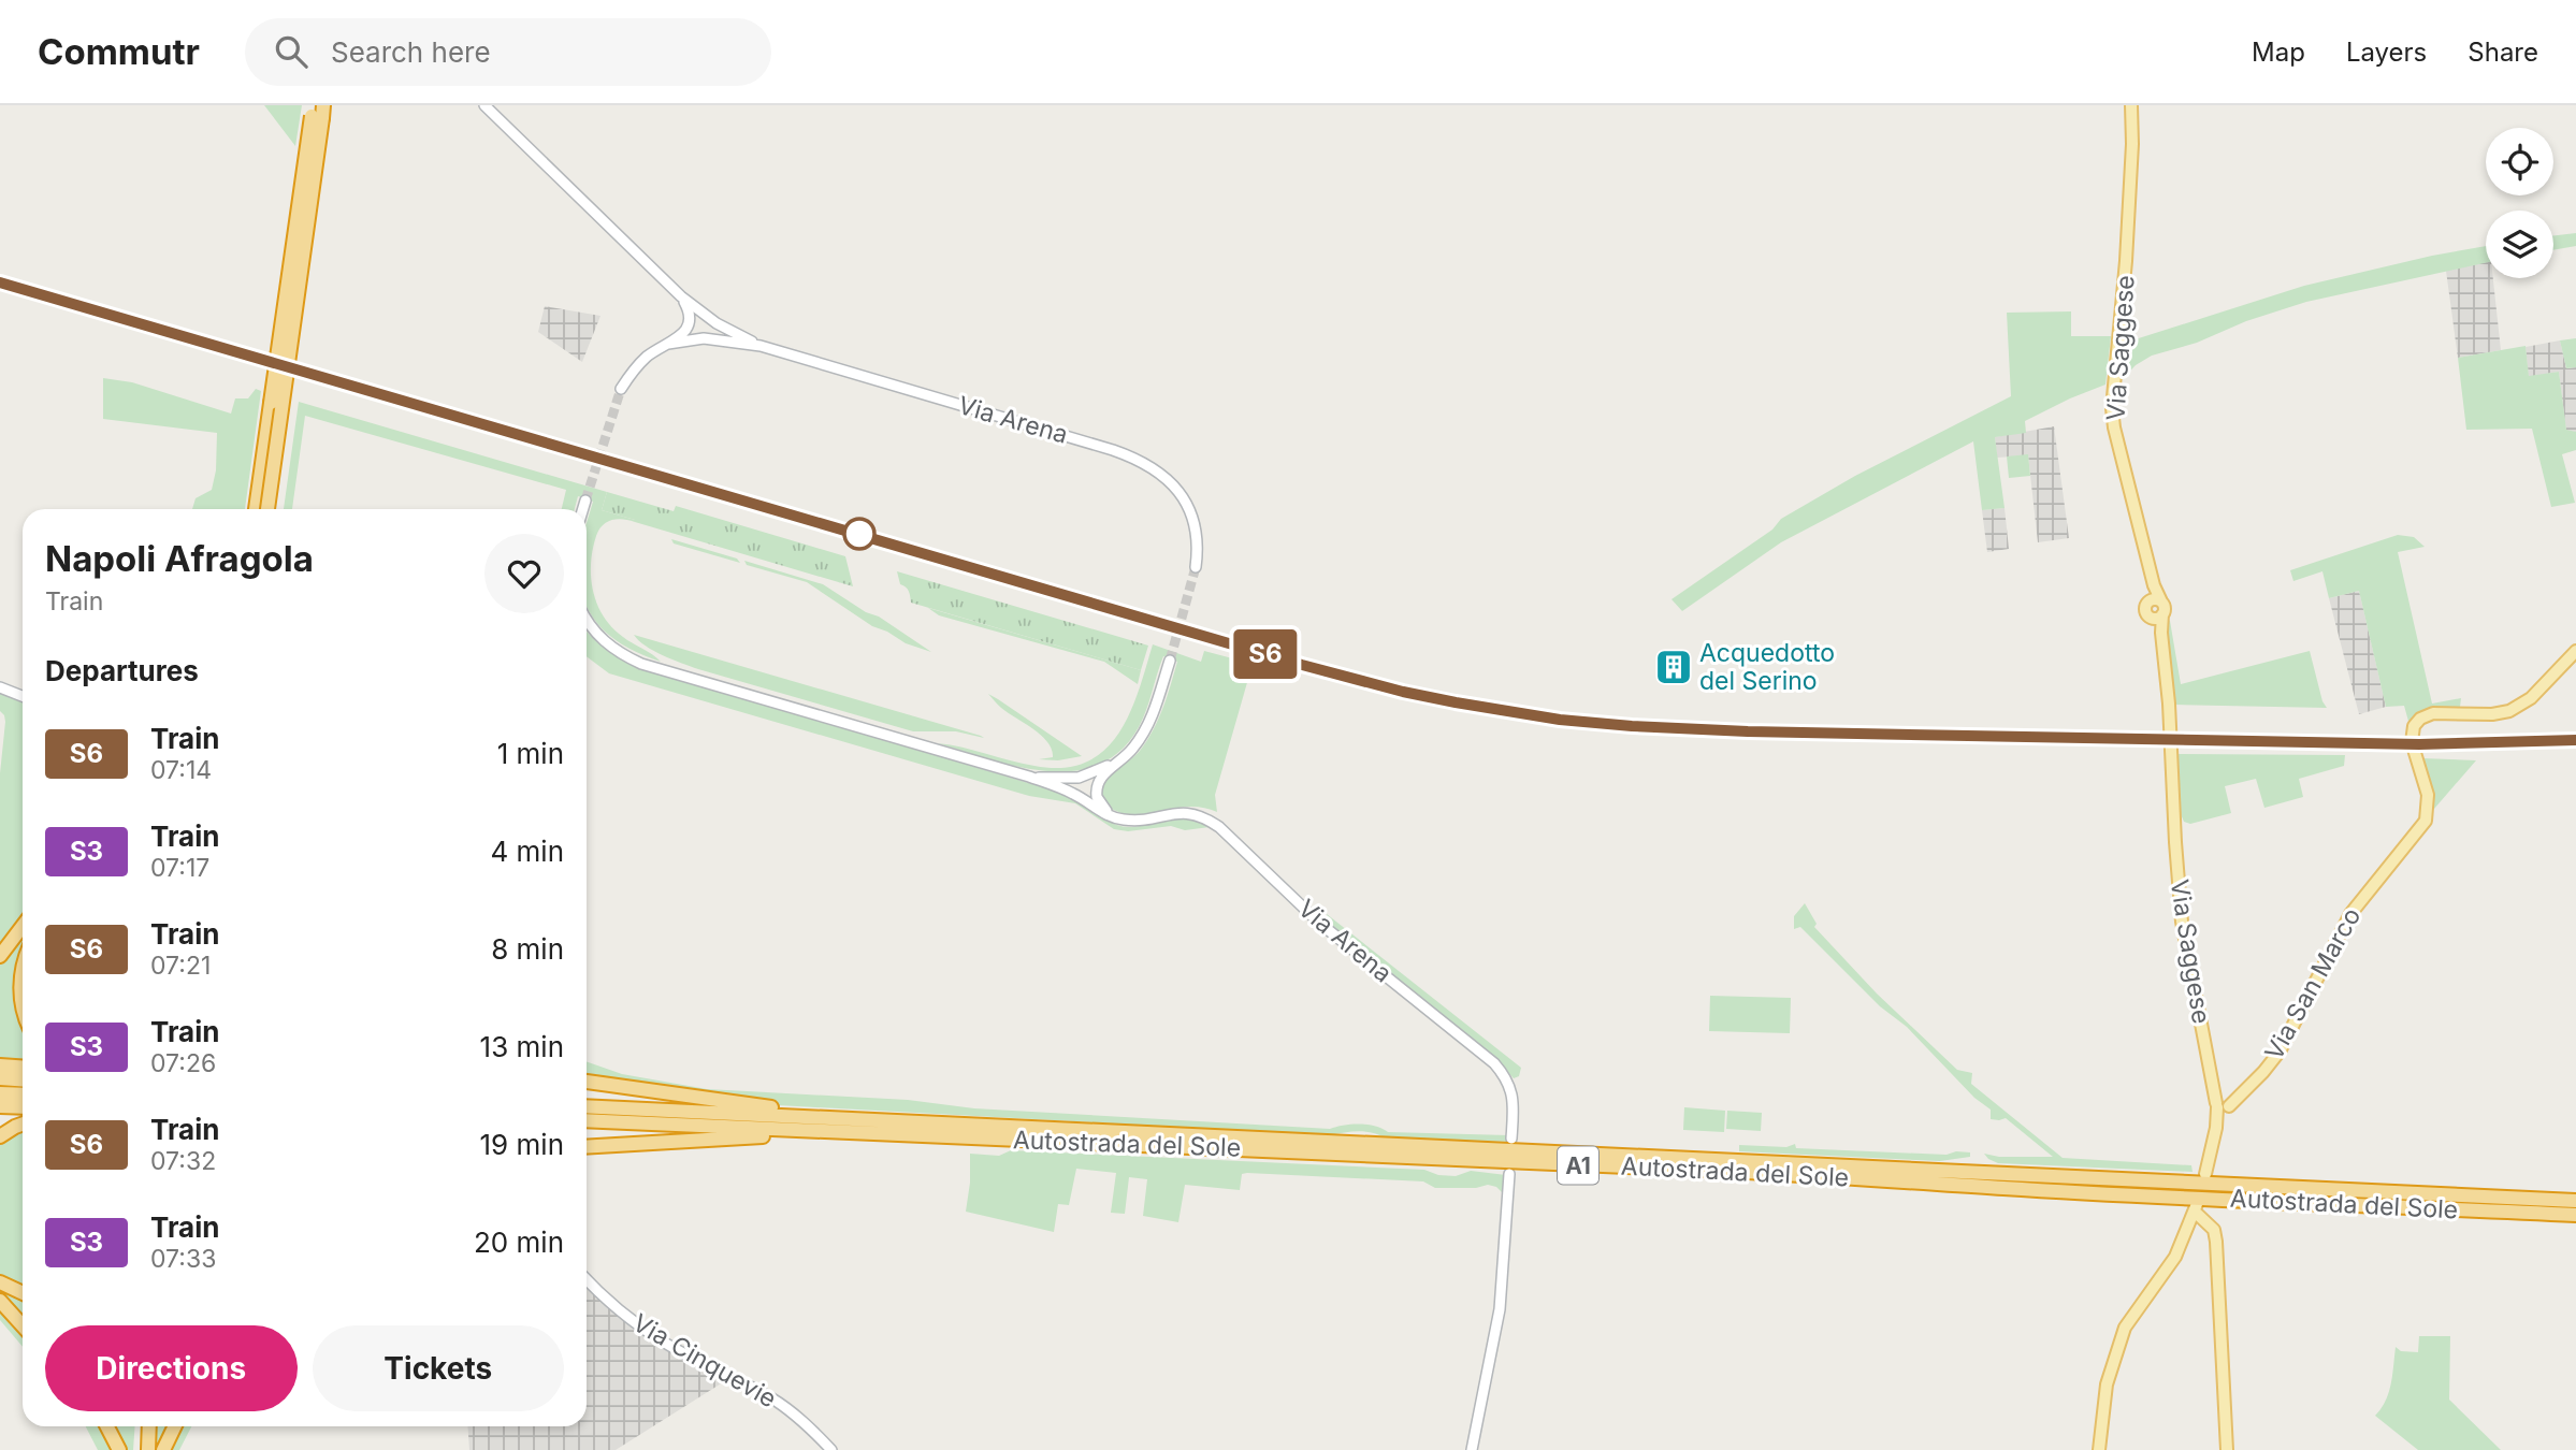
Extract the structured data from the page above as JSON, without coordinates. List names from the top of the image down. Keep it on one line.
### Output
{"streets":{"highway":["Autostrada del Sole","A1"],"main road":["Via Saggese","Via San Marco"],"street":["Via Arena","Via Cinquevie"]},"crossings":[["Via Saggese","Via San Marco"]],"places":{"building":["Acquedotto del Serino"]},"page":{"header":"Commutr","search":"Search here","nav":["Map","Layers","Share"],"on_map":"S6","heading":[["Napoli Afragola","Train"],"Departures"],"list":[{"mark":"S6","name":"Train","note":"07:14","value":"1 min"},{"mark":"S3","name":"Train","note":"07:17","value":"4 min"},{"mark":"S6","name":"Train","note":"07:21","value":"8 min"},{"mark":"S3","name":"Train","note":"07:26","value":"13 min"},{"mark":"S6","name":"Train","note":"07:32","value":"19 min"},{"mark":"S3","name":"Train","note":"07:33","value":"20 min"}],"buttons":["Directions","Tickets"]}}
